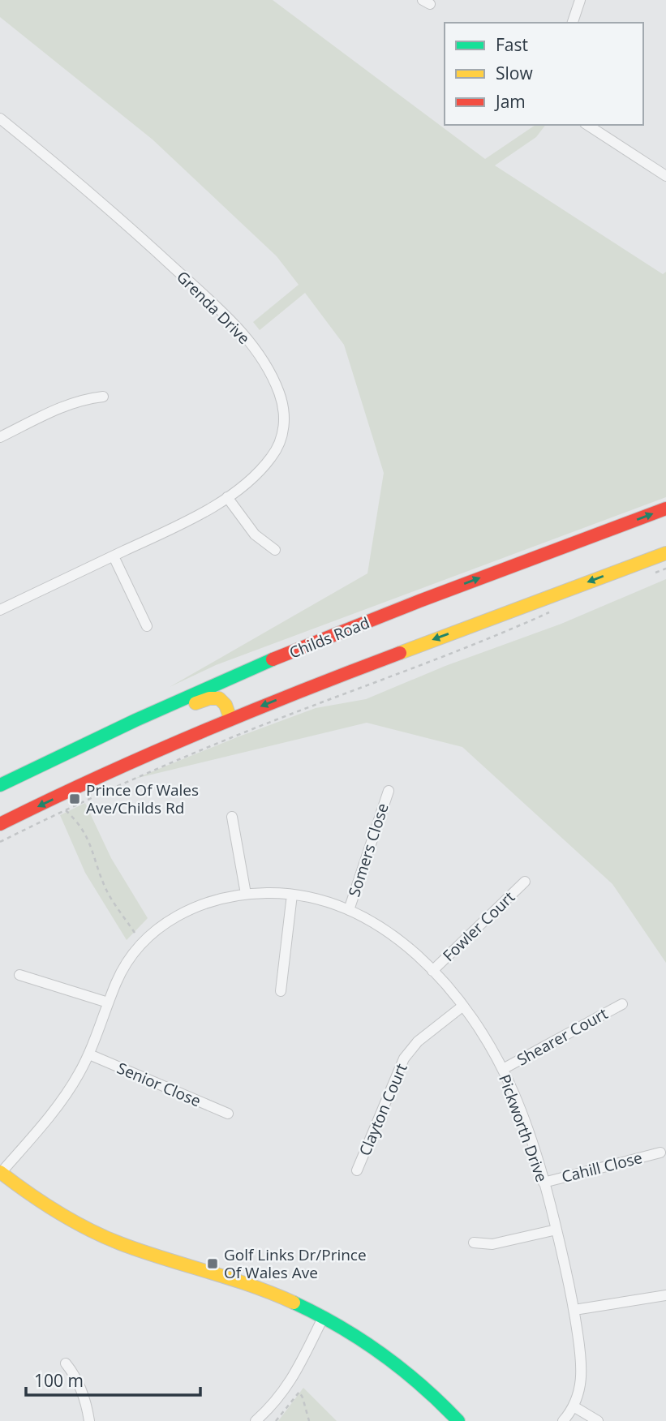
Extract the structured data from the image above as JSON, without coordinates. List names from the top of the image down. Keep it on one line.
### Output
{"streets":{"main road":["Childs Road"],"street":["Grenda Drive","Somers Close","Fowler Court","Shearer Court","Senior Close","Clayton Court","Pickworth Drive","Cahill Close"]},"crossings":[["Somers Close","Pickworth Drive"],["Fowler Court","Pickworth Drive"],["Shearer Court","Pickworth Drive"],["Senior Close","Pickworth Drive"],["Clayton Court","Pickworth Drive"],["Pickworth Drive","Cahill Close"]],"places":{"transit":["Prince Of Wales Ave/Childs Rd","Golf Links Dr/Prince Of Wales Ave"]},"legend":["Fast","Slow","Jam"],"scale_bar":"100 m"}
